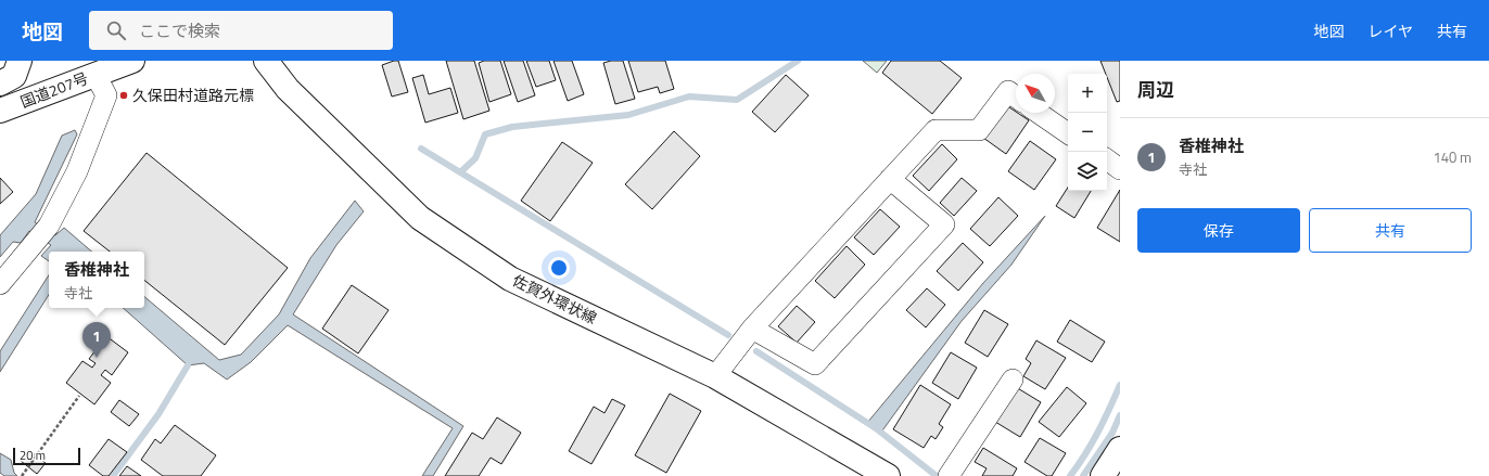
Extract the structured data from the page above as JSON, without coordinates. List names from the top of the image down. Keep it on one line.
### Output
{"streets":{"main road":["国道207号","佐賀外環状線"]},"places":["久保田村道路元標"],"scale_bar":"20 m","north":"top left","page":{"header":"地図","search":"ここで検索","nav":["地図","レイヤ","共有"],"heading":"周辺","map_buttons":["+","−"],"list":[{"mark":"1","name":"香椎神社","note":"寺社","value":"140 m"}],"buttons":["保存","共有"],"popup":["香椎神社","寺社"],"pins":"1","scale":"20 m"}}
